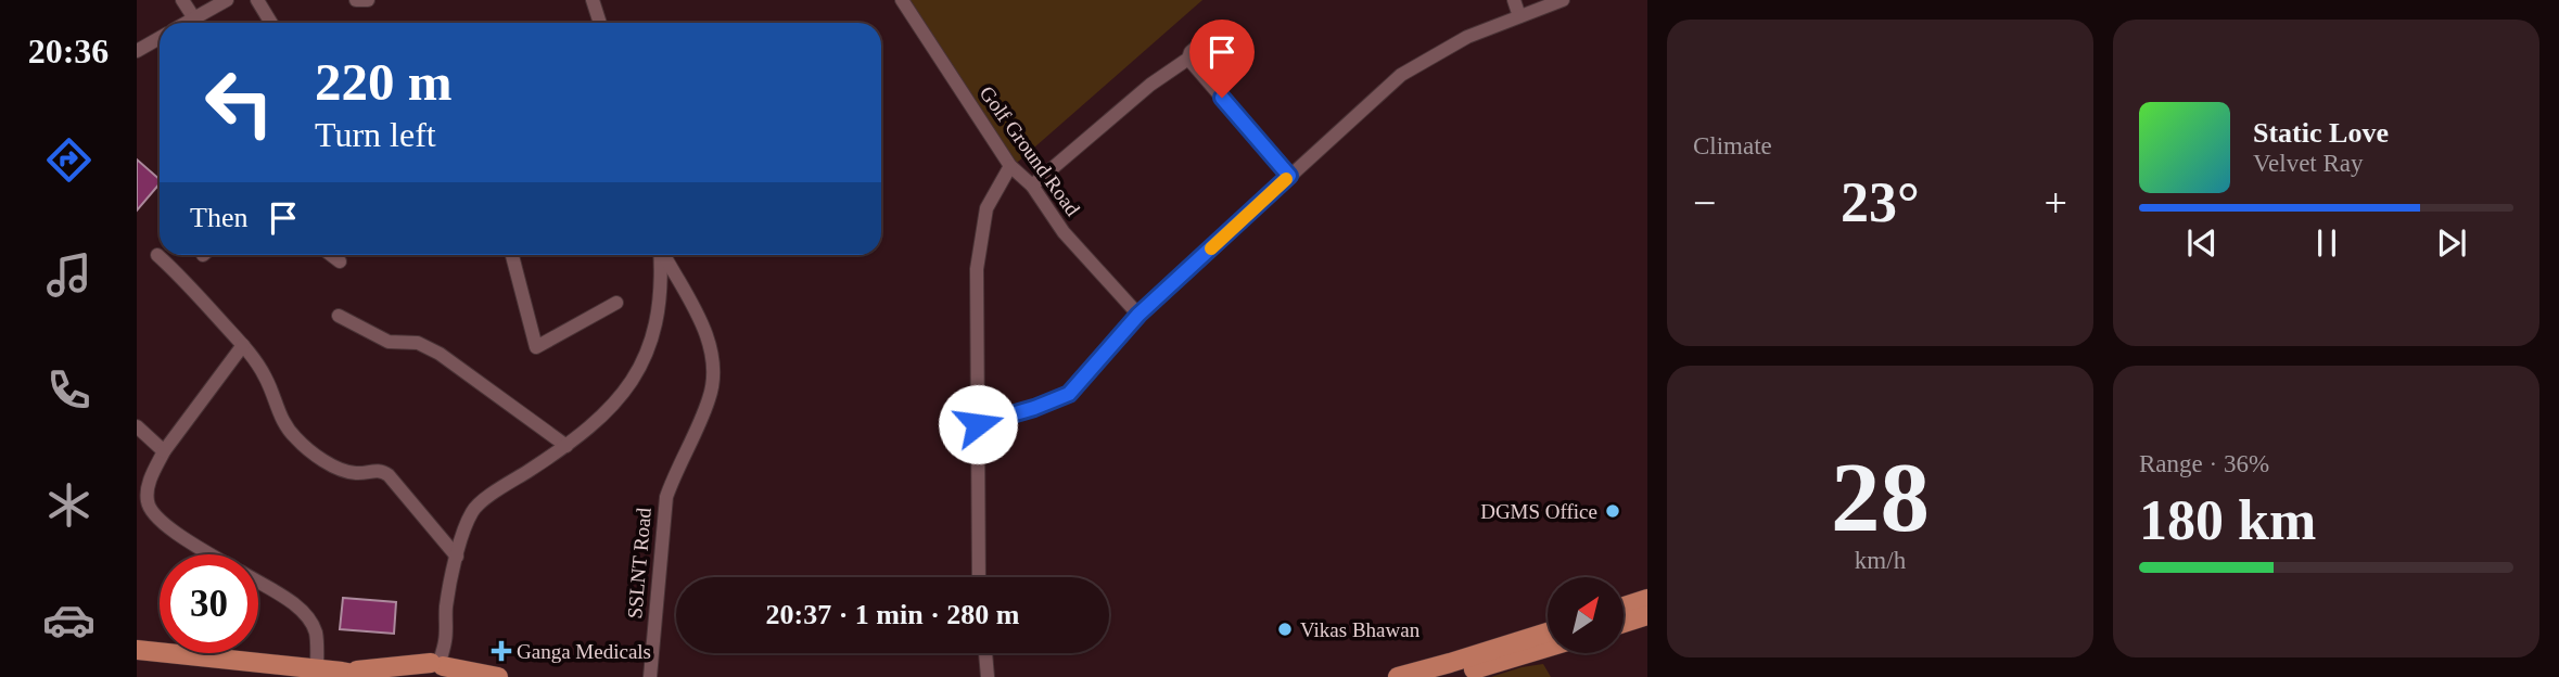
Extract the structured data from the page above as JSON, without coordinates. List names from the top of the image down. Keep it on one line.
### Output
{"streets":{"street":["Golf Ground Road","SSLNT Road"]},"places":{"other":["DGMS Office","Vikas Bhawan"],"health":["Ganga Medicals"]},"north":"top right","page":{"tabs":"20:36","tile":["Climate",["28","km/h"],["Range · 36%","180 km"]],"turn":["220 m","Turn left"],"song":["Static Love","Velvet Ray"],"heat":["−","23°","+"],"then":"Then","limit":"30","trip":"20:37 · 1 min · 280 m"}}
